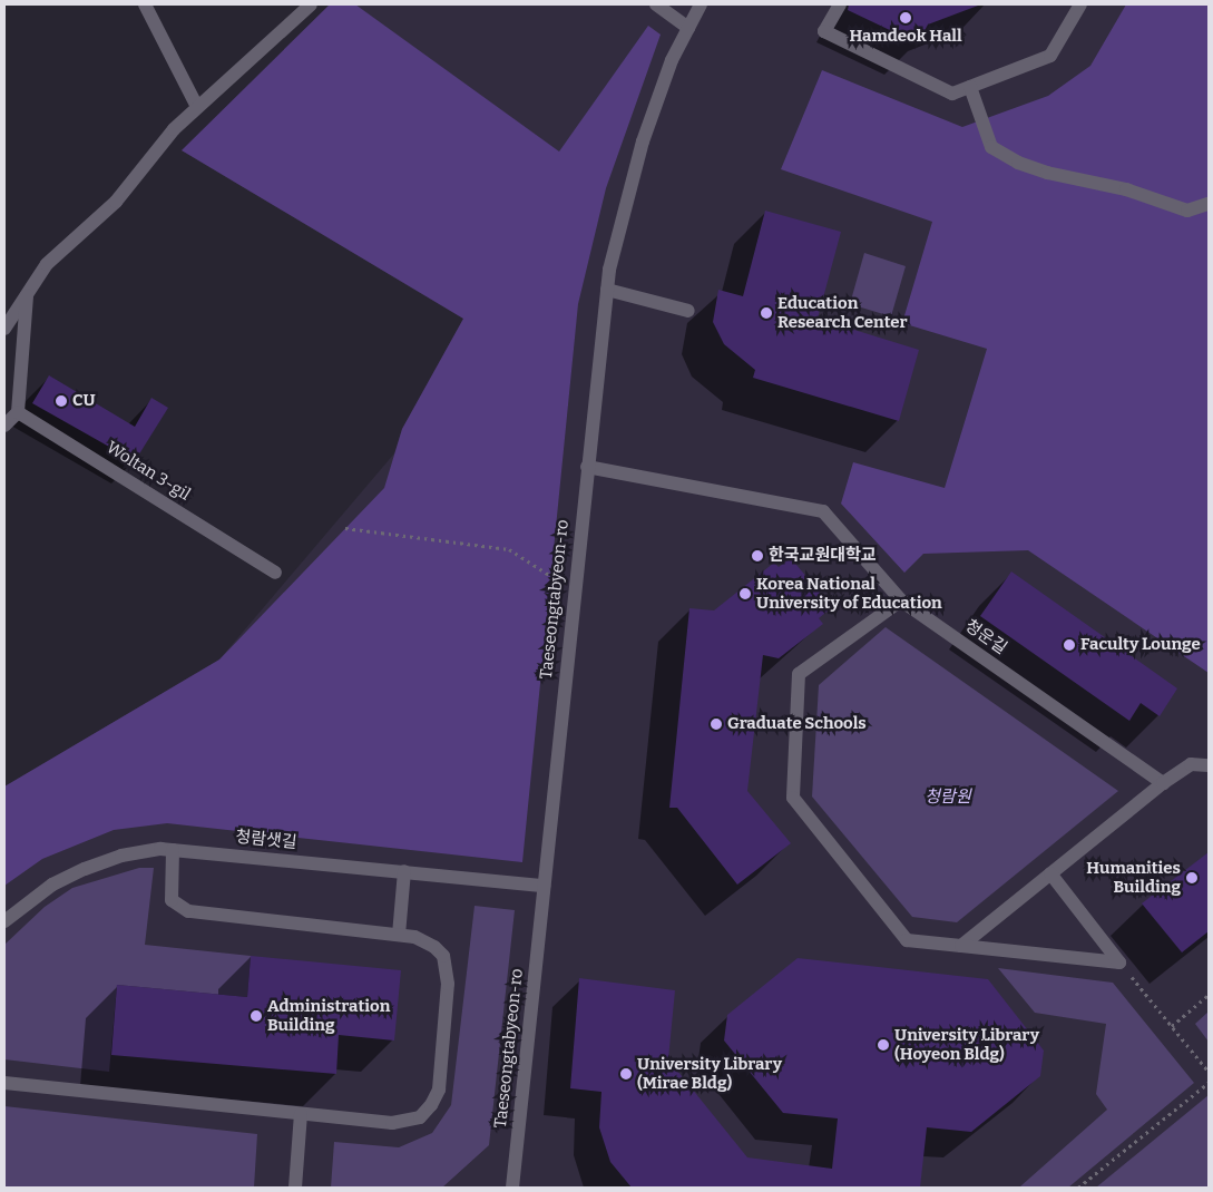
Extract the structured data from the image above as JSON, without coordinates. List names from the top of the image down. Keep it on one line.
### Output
{"streets":{"street":["Woltan 3-gil","Taeseongtabyeon-ro","청운길","청람샛길"]},"crossings":[["Taeseongtabyeon-ro","청운길"],["Taeseongtabyeon-ro","청람샛길"]],"parks":["청람원"],"places":["Hamdeok Hall","Education Research Center","CU","한국교원대학교","Korea National University of Education","Faculty Lounge","Graduate Schools","Humanities Building","Administration Building","University Library (Hoyeon Bldg)","University Library (Mirae Bldg)"]}
